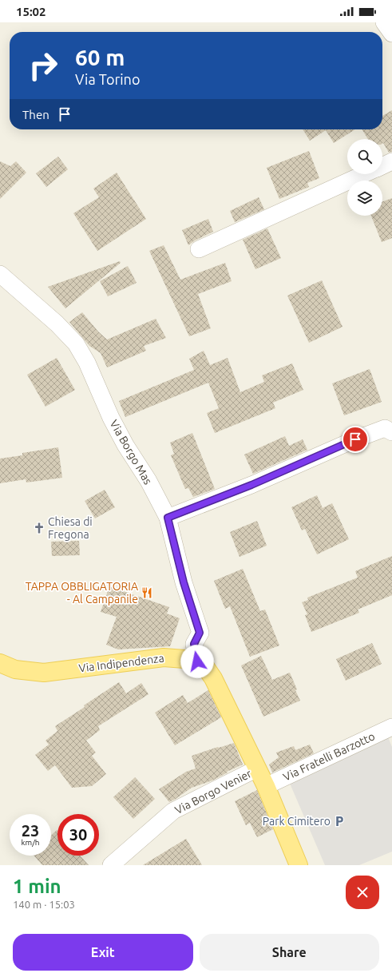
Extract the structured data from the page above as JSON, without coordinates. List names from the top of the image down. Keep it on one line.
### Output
{"streets":{"main road":["Via Indipendenza"],"street":["Via Borgo Mas","Via Fratelli Barzotto","Via Borgo Venier"]},"crossings":[["Via Borgo Mas","Via Indipendenza"]],"places":{"church":["Chiesa di Fregona"],"restaurant":["TAPPA OBBLIGATORIA - Al Campanile"],"parking":["Park Cimitero"]},"page":{"status":"15:02","turn":["60 m","Via Torino"],"then":"Then","speed":"23 km/h","limit":"30","heading":["1 min","140 m · 15:03"],"buttons":["Exit","Share"]}}
